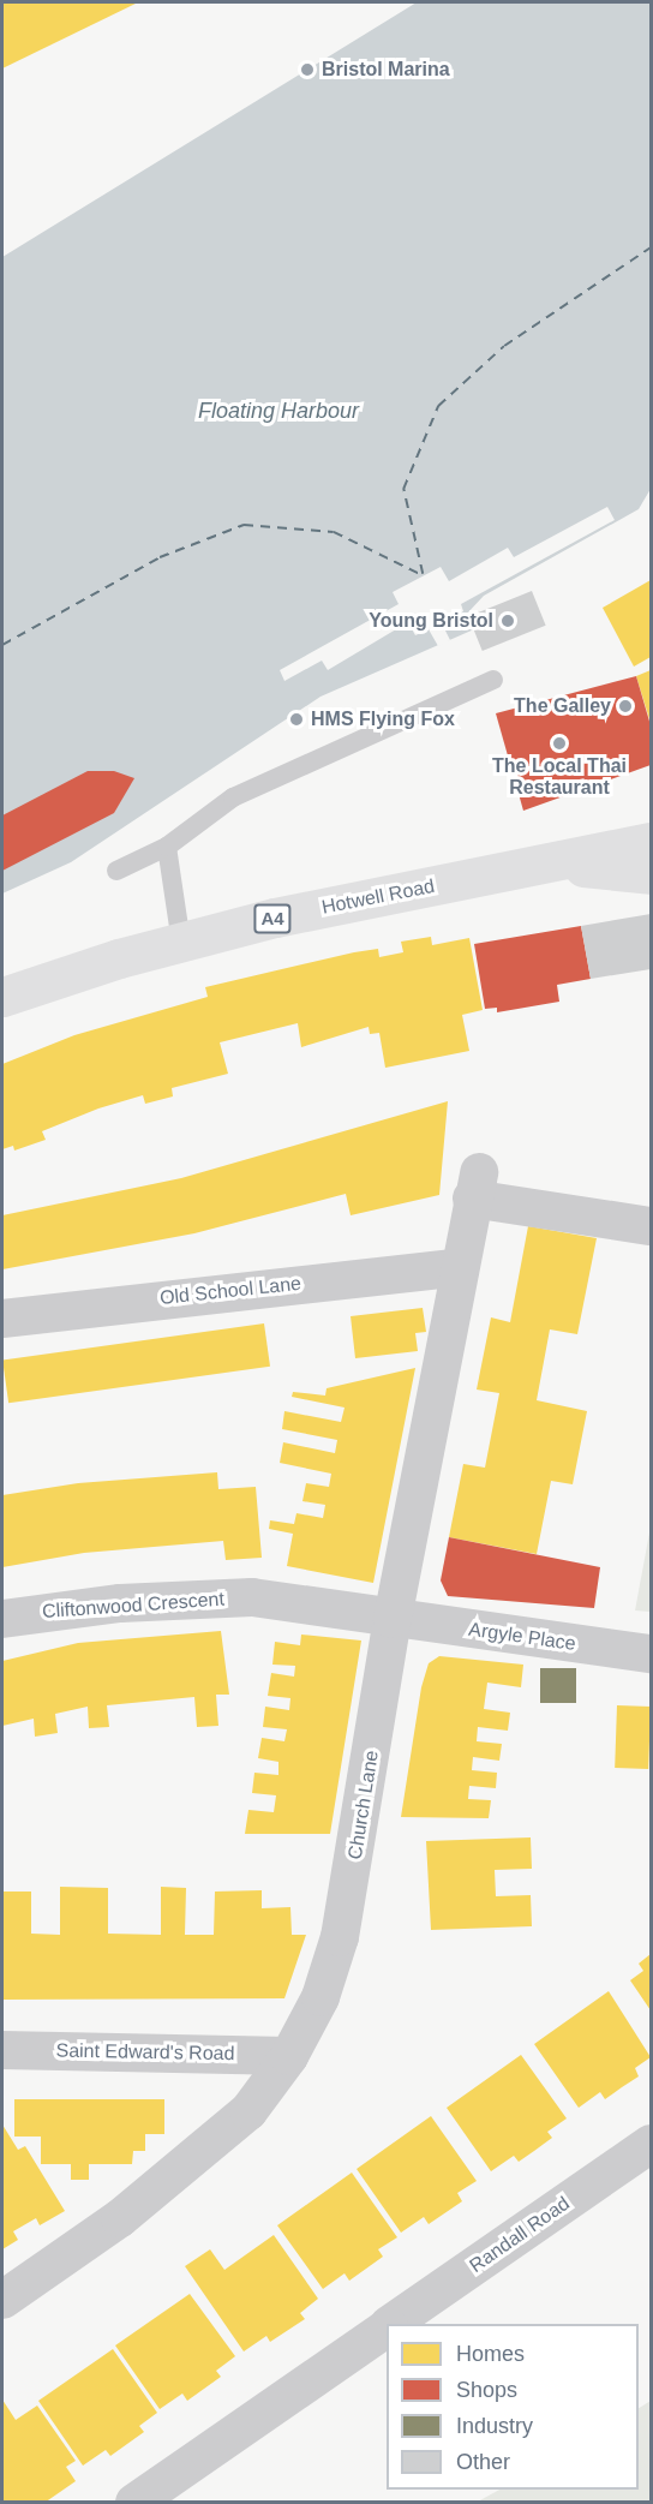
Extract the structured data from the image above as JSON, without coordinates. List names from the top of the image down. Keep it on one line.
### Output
{"streets":{"main road":["Hotwell Road","A4"],"street":["Old School Lane","Cliftonwood Crescent","Argyle Place","Church Lane","Saint Edward's Road","Randall Road"]},"crossings":[["Old School Lane","Church Lane"],["Cliftonwood Crescent","Argyle Place"],["Cliftonwood Crescent","Church Lane"],["Argyle Place","Church Lane"],["Church Lane","Saint Edward's Road"]],"water":["Floating Harbour"],"places":["Bristol Marina","Young Bristol","The Galley","HMS Flying Fox","The Local Thai Restaurant"],"legend":["Homes","Shops","Industry","Other"]}
